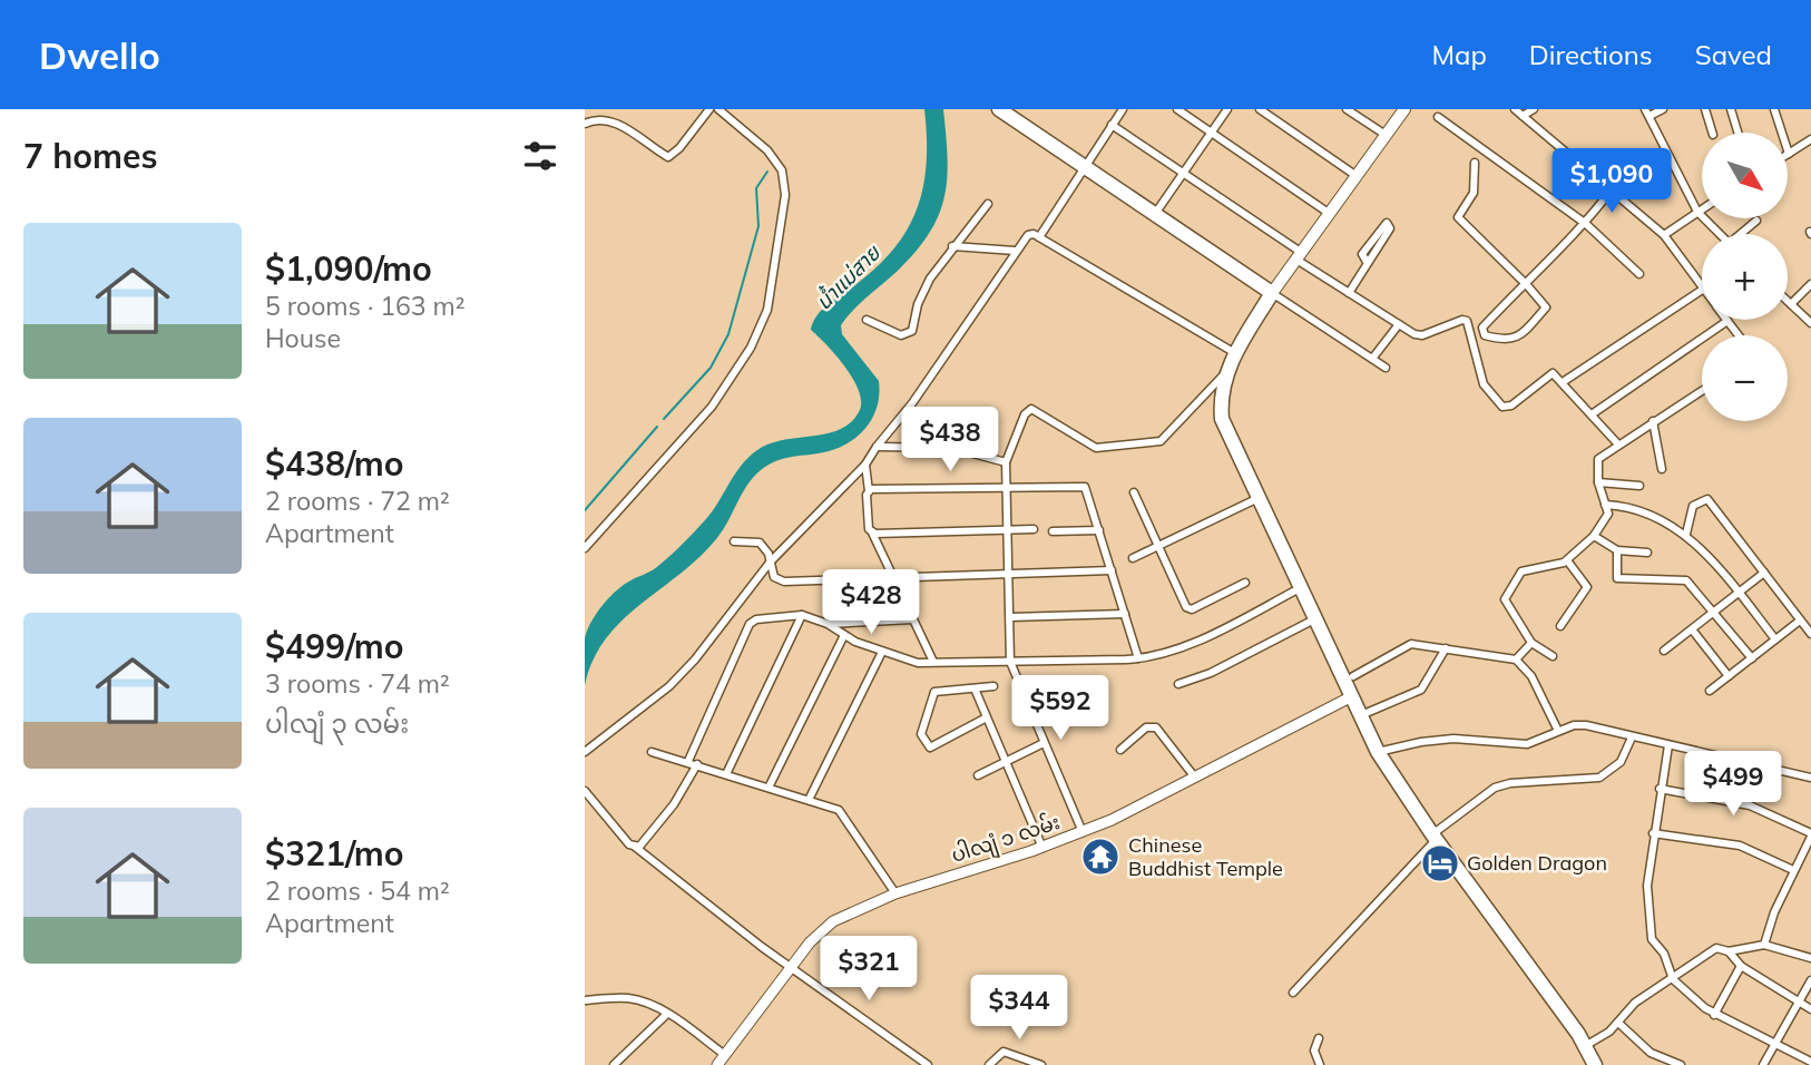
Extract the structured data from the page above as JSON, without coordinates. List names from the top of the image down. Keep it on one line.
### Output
{"streets":{"street":["ပါလျံ ၁ လမ်း"]},"water":["น้ำแม่สาย"],"places":{"temple":["Chinese Buddhist Temple"],"hotel":["Golden Dragon"]},"north":"bottom right","page":{"header":"Dwello","nav":["Map","Directions","Saved"],"heading":"7 homes","map_buttons":["+","−"],"price":["$1,090","$438","$428","$592","$499","$321","$344"],"list":[{"name":"$1,090/mo","note":"5 rooms · 163 m² · House"},{"name":"$438/mo","note":"2 rooms · 72 m² · Apartment"},{"name":"$499/mo","note":"3 rooms · 74 m² · ပါလျံ ၃ လမ်း"},{"name":"$321/mo","note":"2 rooms · 54 m² · Apartment"}]}}
